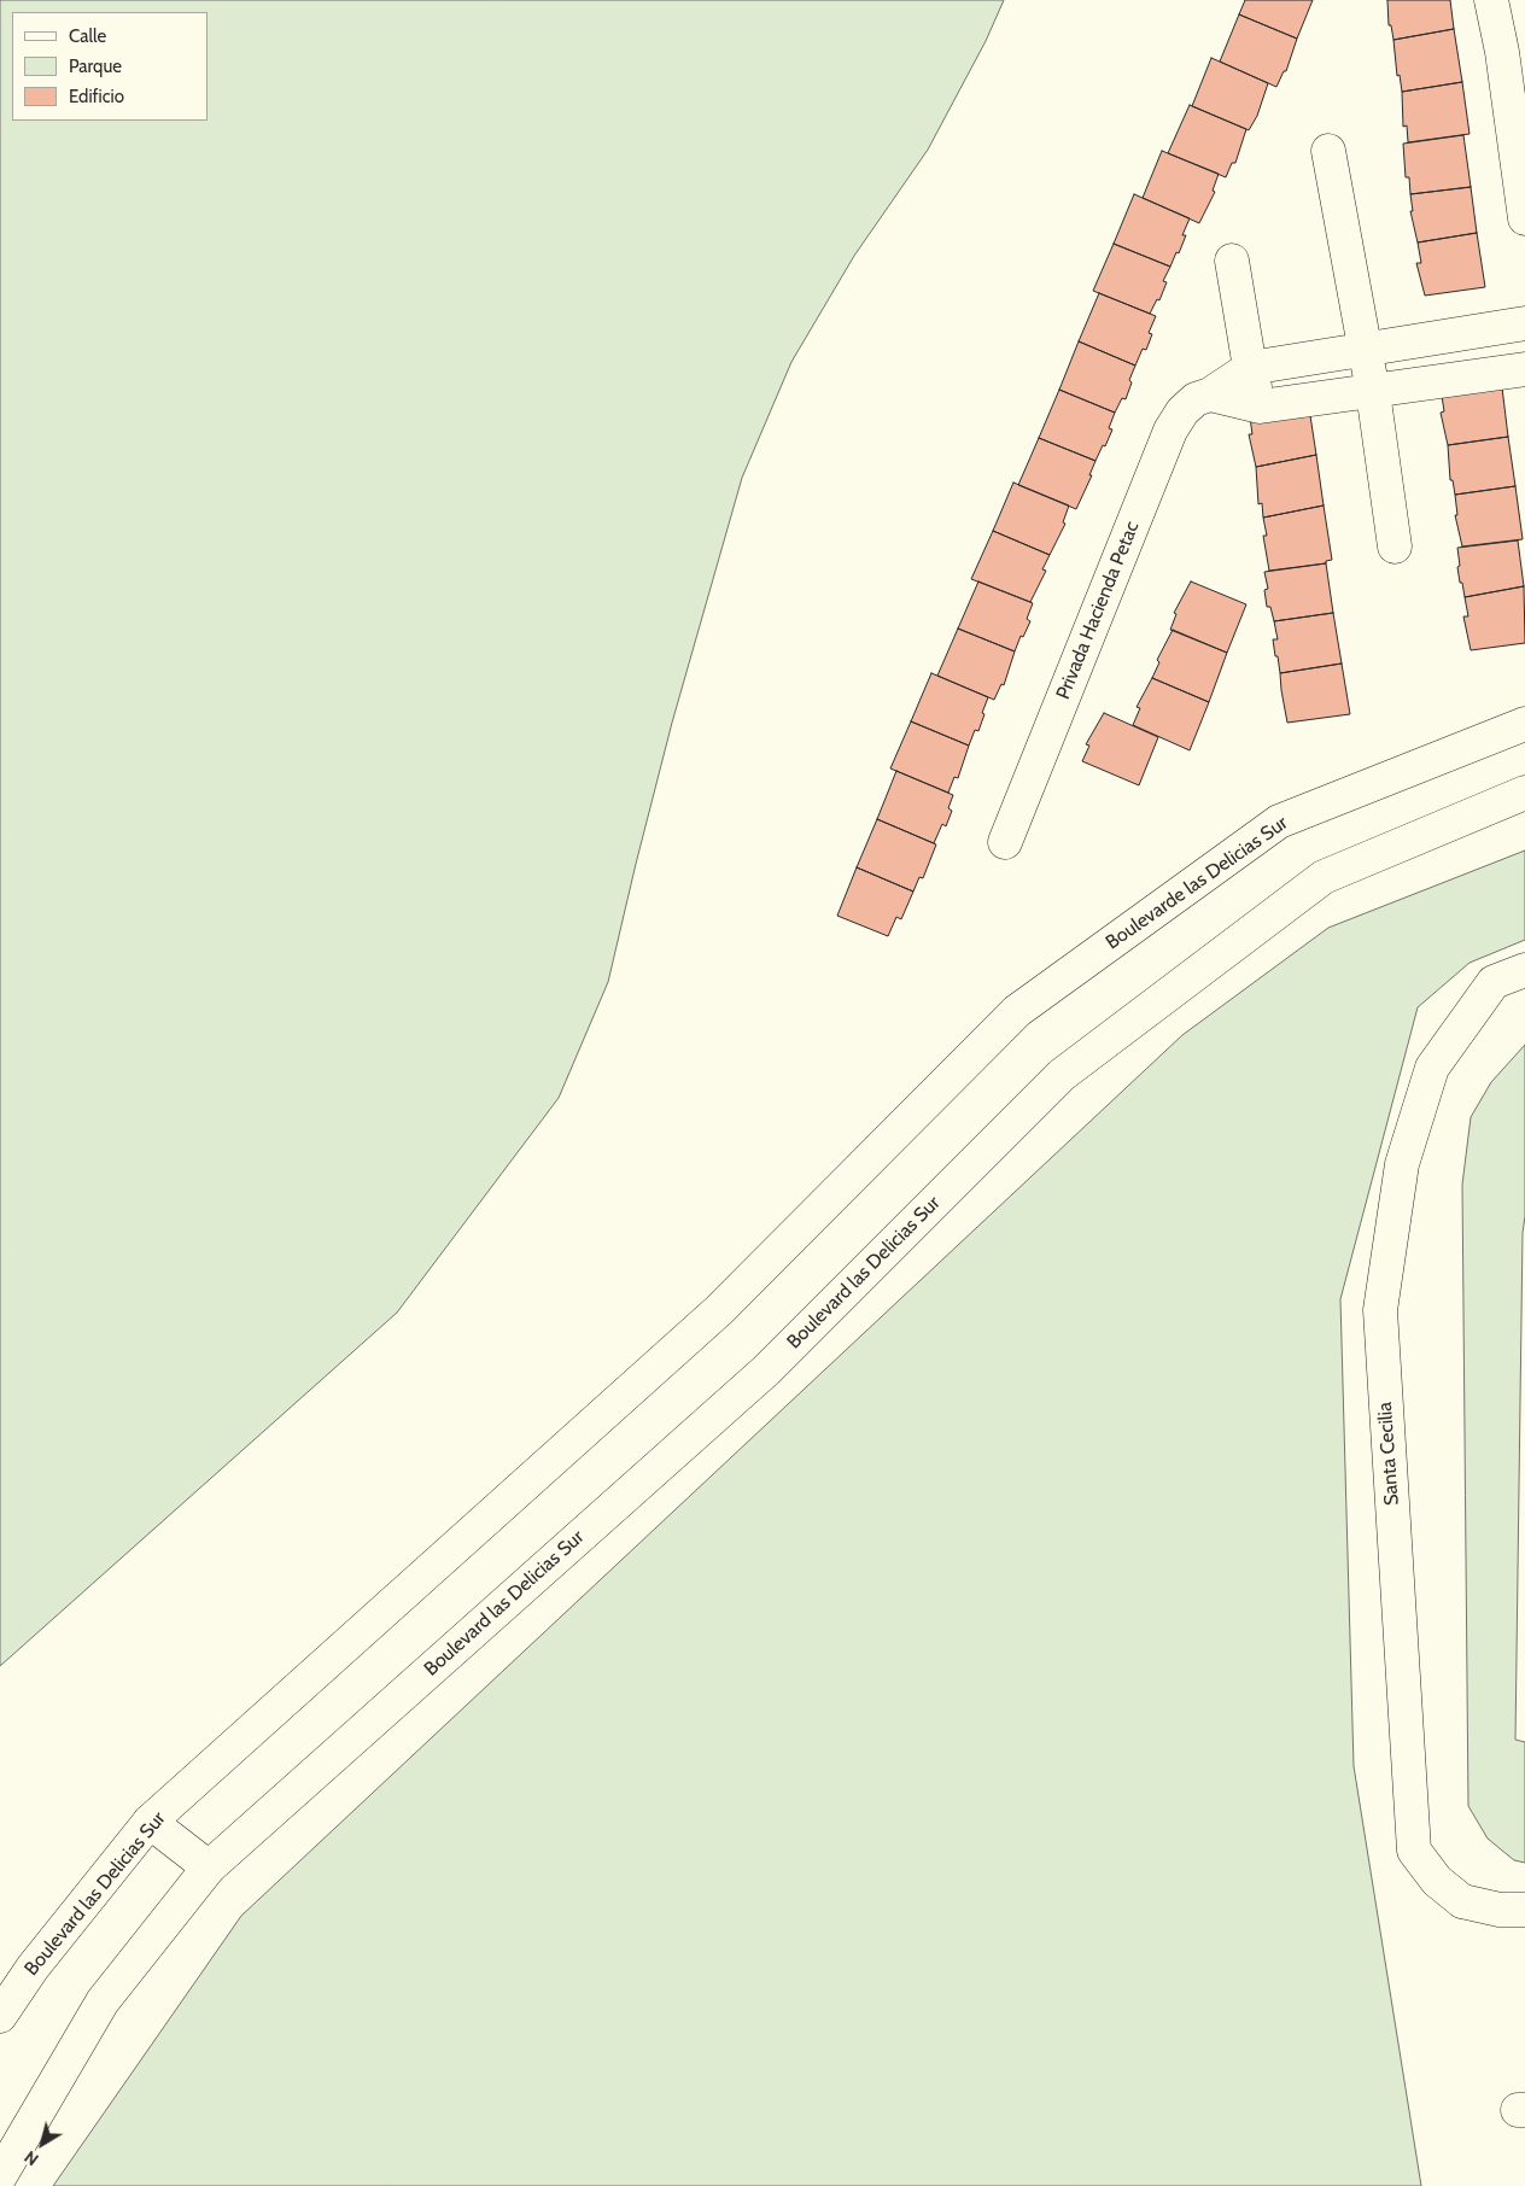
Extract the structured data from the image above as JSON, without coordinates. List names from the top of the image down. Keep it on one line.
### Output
{"streets":{"main road":["Privada Hacienda Petac","Boulevarde las Delicias Sur","Boulevard las Delicias Sur","Santa Cecilia"]},"crossings":[["Boulevarde las Delicias Sur","Boulevard las Delicias Sur"]],"legend":["Calle","Parque","Edificio"],"north":"bottom left"}
